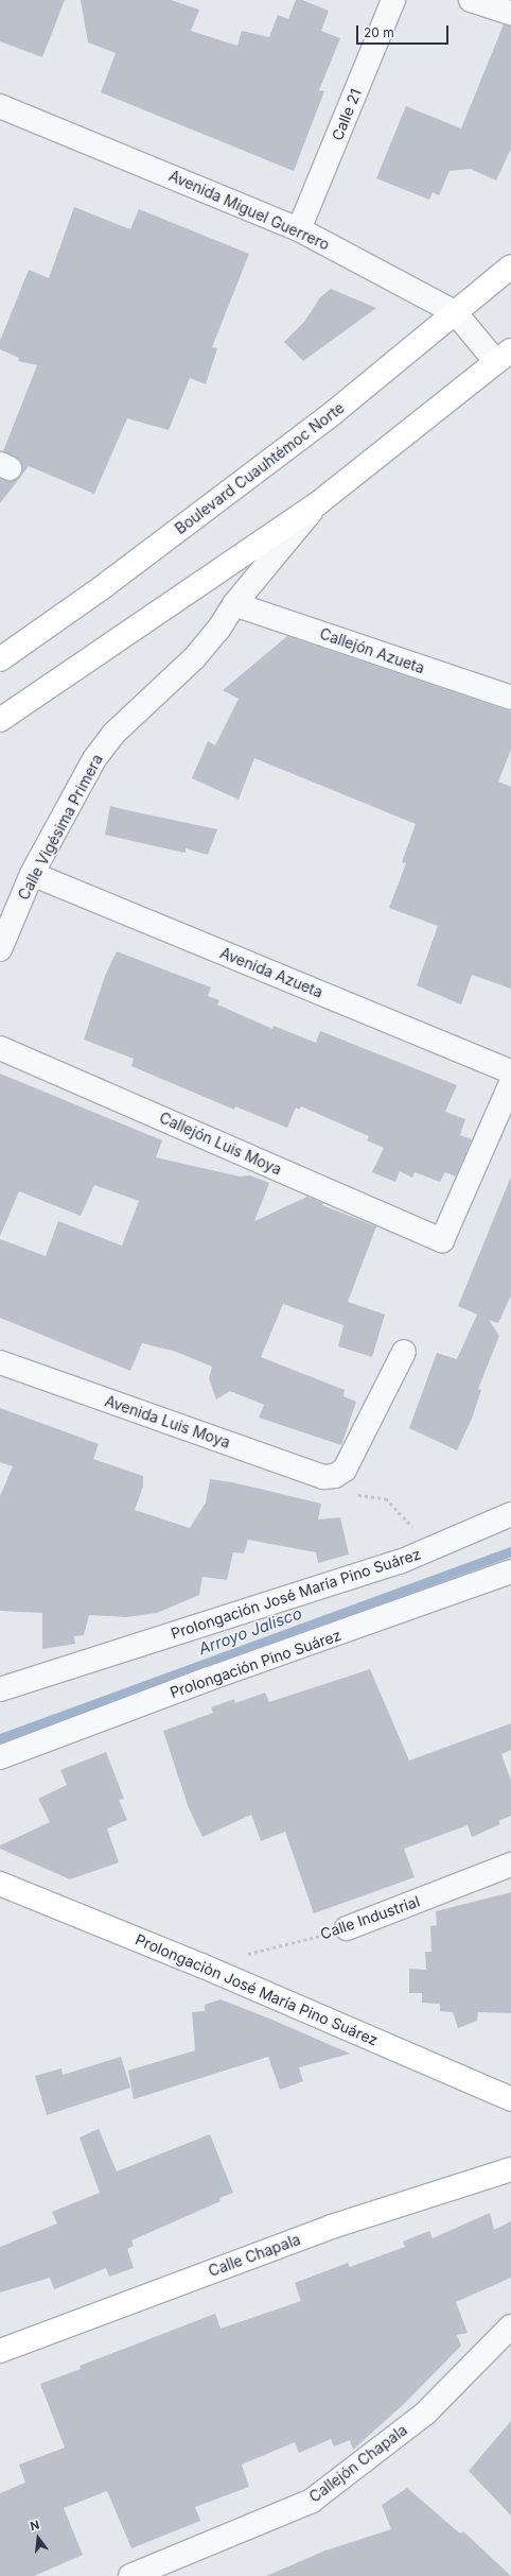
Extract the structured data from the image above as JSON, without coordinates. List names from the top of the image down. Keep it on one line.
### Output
{"streets":{"main road":["Boulevard Cuauhtémoc Norte","Prolongaciòn José María Pino Suárez","Calle Chapala"],"street":["Calle 21","Avenida Miguel Guerrero","Callejón Azueta","Calle Vigésima Primera","Avenida Azueta","Callejón Luis Moya","Avenida Luis Moya","Prolongación José María Pino Suárez","Prolongación Pino Suárez","Calle Industrial","Callejón Chapala"]},"crossings":[["Calle 21","Avenida Miguel Guerrero"],["Avenida Miguel Guerrero","Boulevard Cuauhtémoc Norte"],["Callejón Azueta","Calle Vigésima Primera"],["Calle Vigésima Primera","Avenida Azueta"]],"water":["Arroyo Jalisco"],"scale_bar":"20 m","north":"top"}
